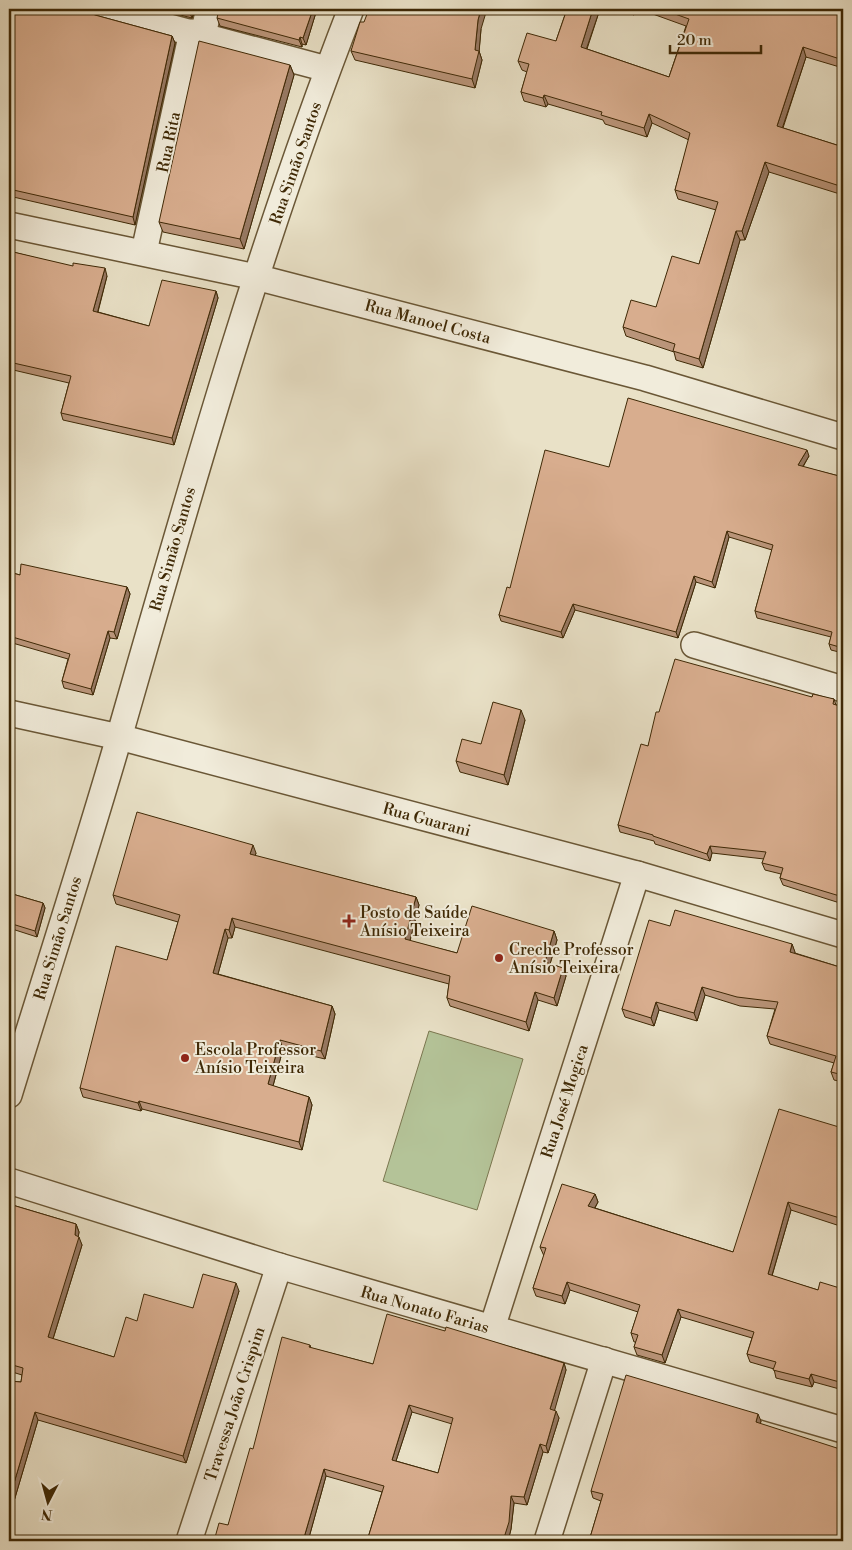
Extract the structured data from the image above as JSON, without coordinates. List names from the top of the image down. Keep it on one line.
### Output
{"streets":{"street":["Rua Rita","Rua Simão Santos","Rua Manoel Costa","Rua Guarani","Rua José Mogica","Rua Nonato Farias","Travessa João Crispim"]},"crossings":[["Rua Rita","Rua Manoel Costa"],["Rua Simão Santos","Rua Manoel Costa"],["Rua Simão Santos","Rua Guarani"],["Rua Guarani","Rua José Mogica"],["Rua José Mogica","Rua Nonato Farias"],["Rua Nonato Farias","Travessa João Crispim"]],"places":{"health":["Posto de Saúde Anísio Teixeira"],"other":["Creche Professor Anísio Teixeira","Escola Professor Anísio Teixeira"]},"scale_bar":"20 m","north":"bottom"}
